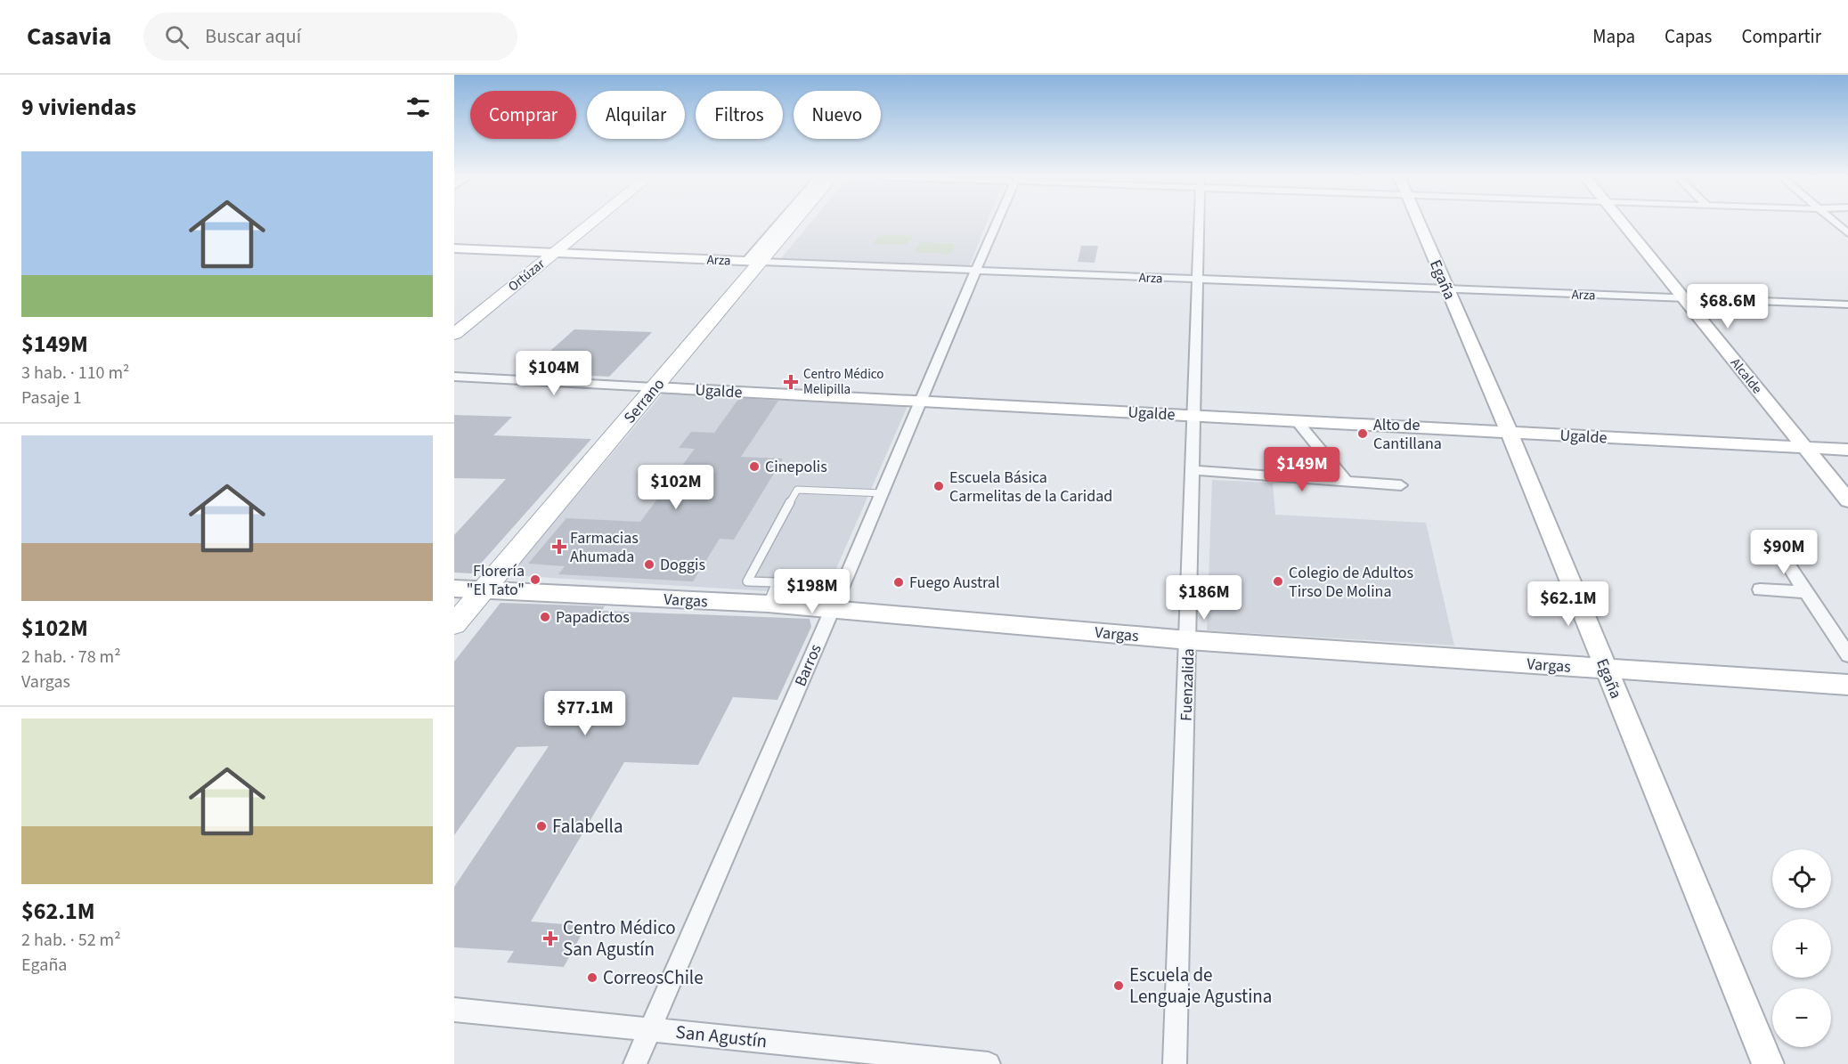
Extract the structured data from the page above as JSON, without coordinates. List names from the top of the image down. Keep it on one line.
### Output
{"streets":{"main road":["Ortúzar","Serrano"],"street":["Arza","Egaña","Alcalde","Ugalde","Vargas","Barros","Fuenzalida","San Agustín"]},"crossings":[["Arza","Ortúzar"],["Arza","Egaña"],["Arza","Alcalde"],["Arza","Serrano"],["Arza","Barros"],["Arza","Fuenzalida"],["Egaña","Ugalde"],["Egaña","Vargas"],["Alcalde","Ugalde"],["Ugalde","Serrano"],["Ugalde","Barros"],["Ugalde","Fuenzalida"],["Serrano","Vargas"],["Vargas","Barros"],["Vargas","Fuenzalida"],["Barros","San Agustín"]],"places":{"health":["Centro Médico Melipilla","Farmacias Ahumada","Centro Médico San Agustín"],"other":["Alto de Cantillana","Cinepolis","Escuela Básica Carmelitas de la Caridad","Doggis","Florería \"El Tato\"","Colegio de Adultos Tirso De Molina","Fuego Austral","Papadictos","Falabella","CorreosChile","Escuela de Lenguaje Agustina"]},"page":{"header":"Casavia","search":"Buscar aquí","nav":["Mapa","Capas","Compartir"],"heading":"9 viviendas","chip":["Comprar","Alquilar","Filtros","Nuevo"],"list":[{"name":"$149M","note":"3 hab. · 110 m² · Pasaje 1"},{"name":"$102M","note":"2 hab. · 78 m² · Vargas"},{"name":"$62.1M","note":"2 hab. · 52 m² · Egaña"}],"price":["$68.6M","$104M","$149M","$102M","$90M","$198M","$186M","$62.1M","$77.1M"],"map_buttons":["+","−"]}}
